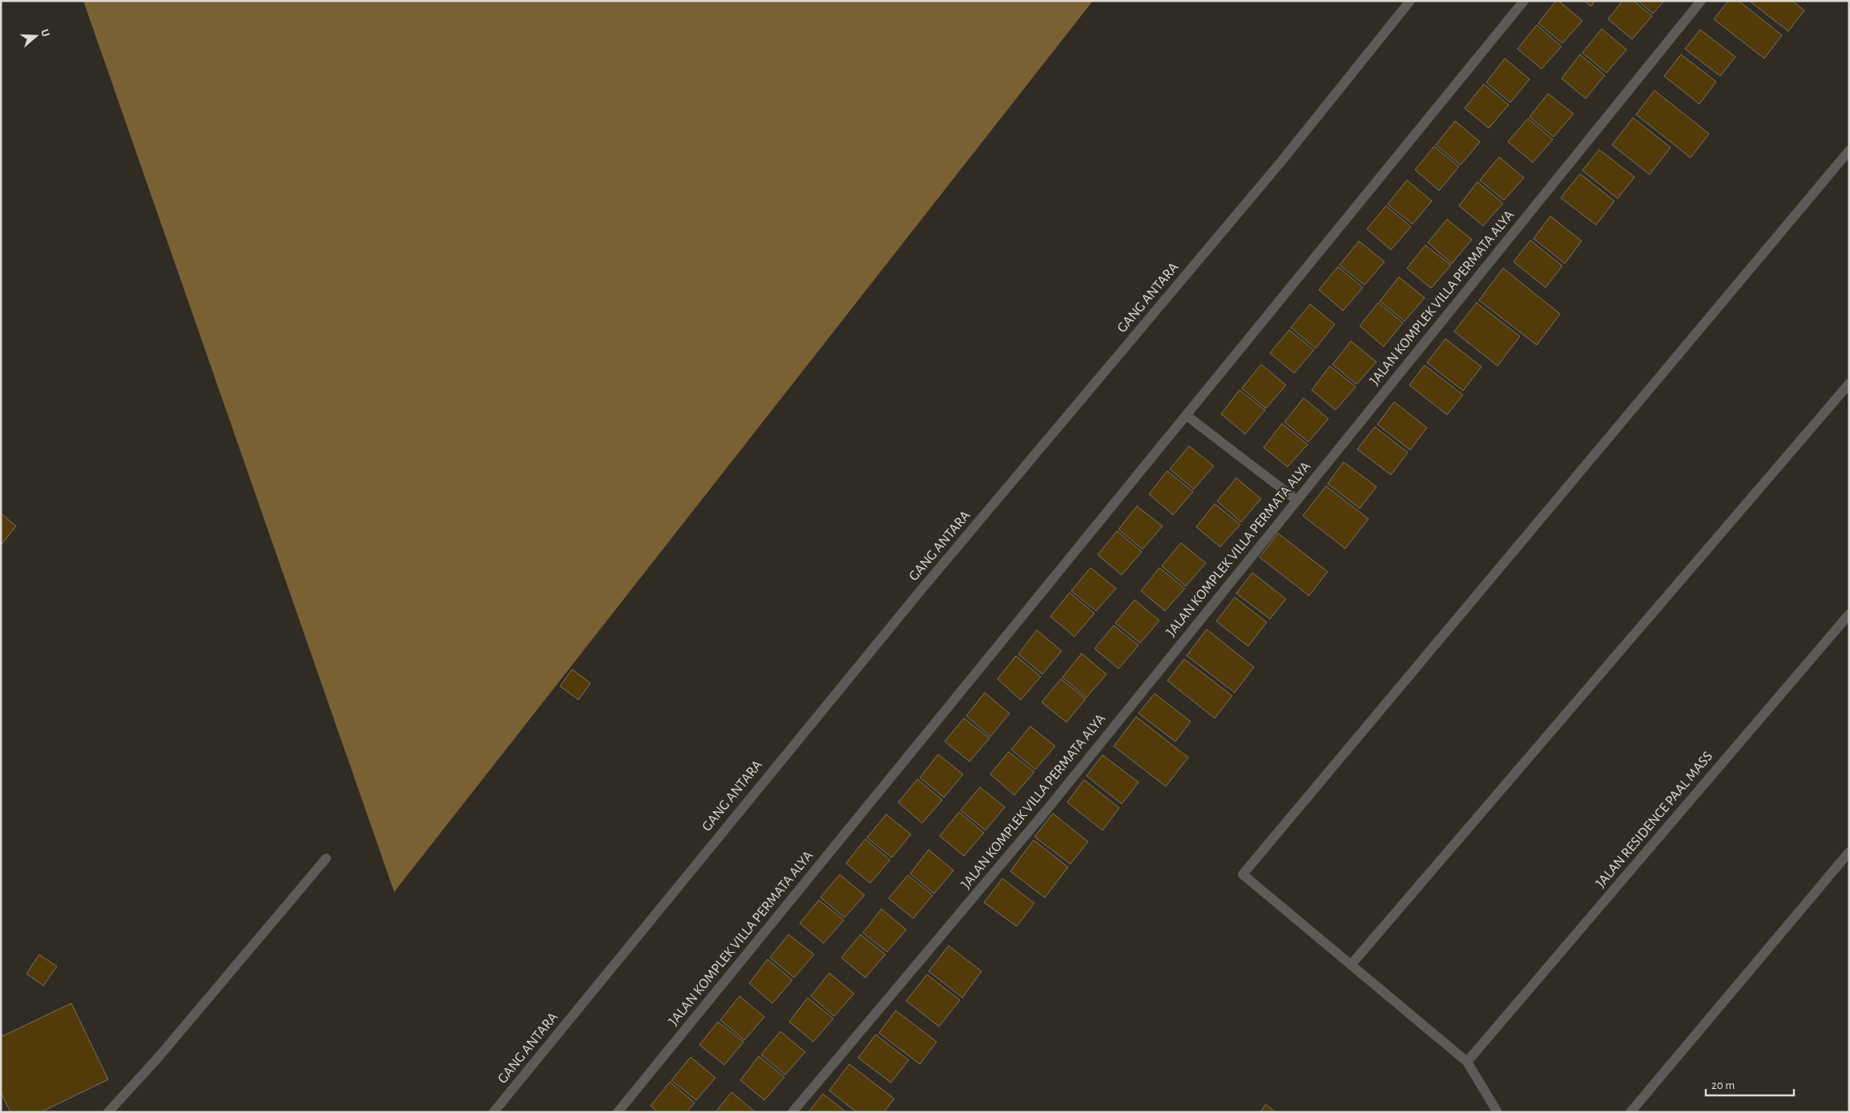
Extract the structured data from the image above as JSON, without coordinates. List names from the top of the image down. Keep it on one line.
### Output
{"streets":{"street":["GANG ANTARA","JALAN KOMPLEK VILLA PERMATA ALYA","JALAN RESIDENCE PAAL MASS"]},"scale_bar":"20 m","north":"right"}
